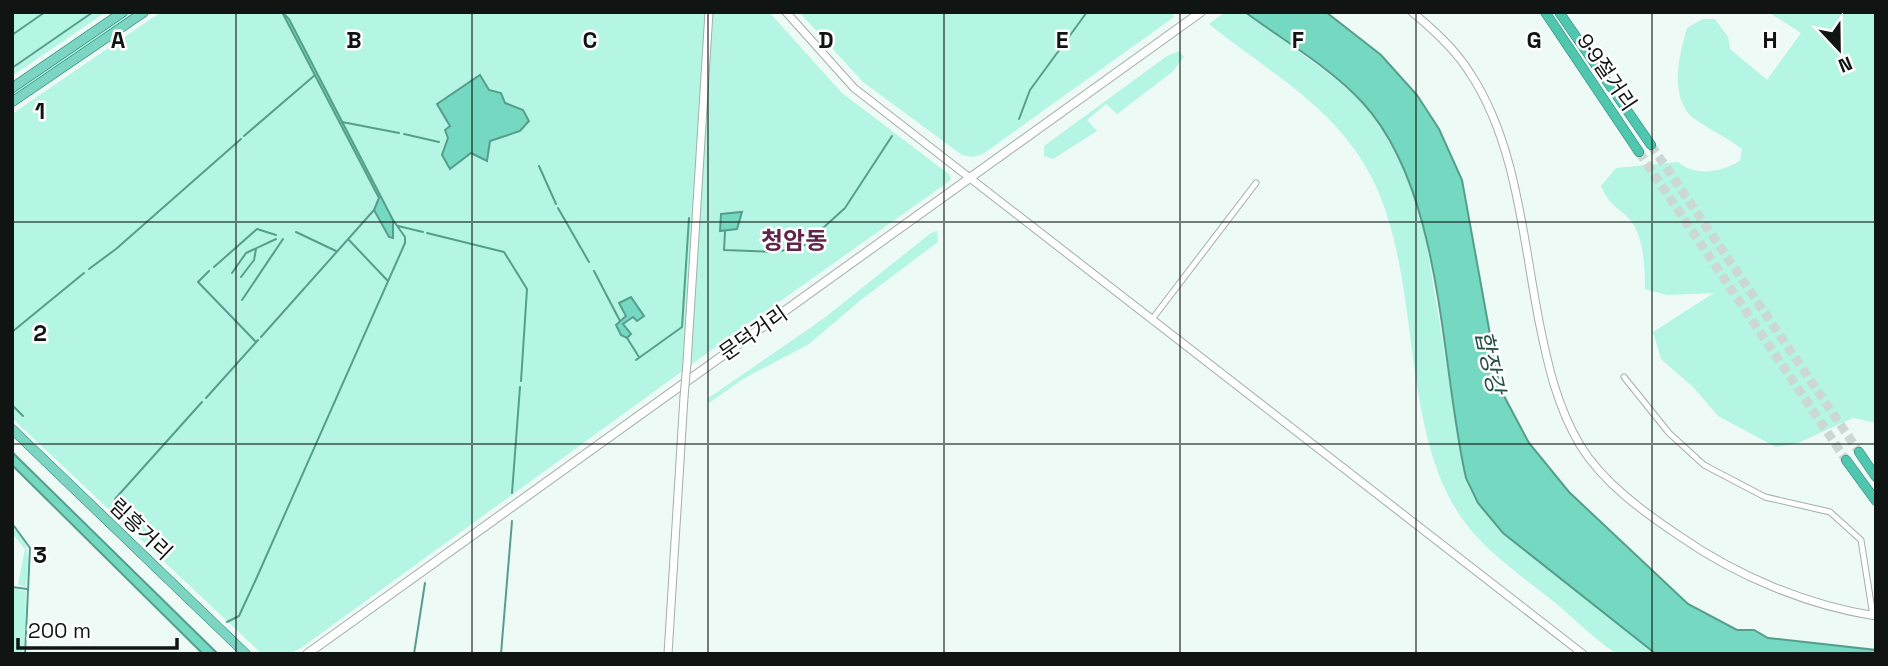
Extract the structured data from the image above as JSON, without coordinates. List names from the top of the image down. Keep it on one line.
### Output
{"streets":{"highway":["9·9절거리"],"main road":["문덕거리","림흥거리"]},"districts":["청암동"],"water":["합장강"],"scale_bar":"200 m","north":"bottom","grid":{"columns":["A","B","C","D","E","F","G","H"],"rows":["1","2","3"]}}
